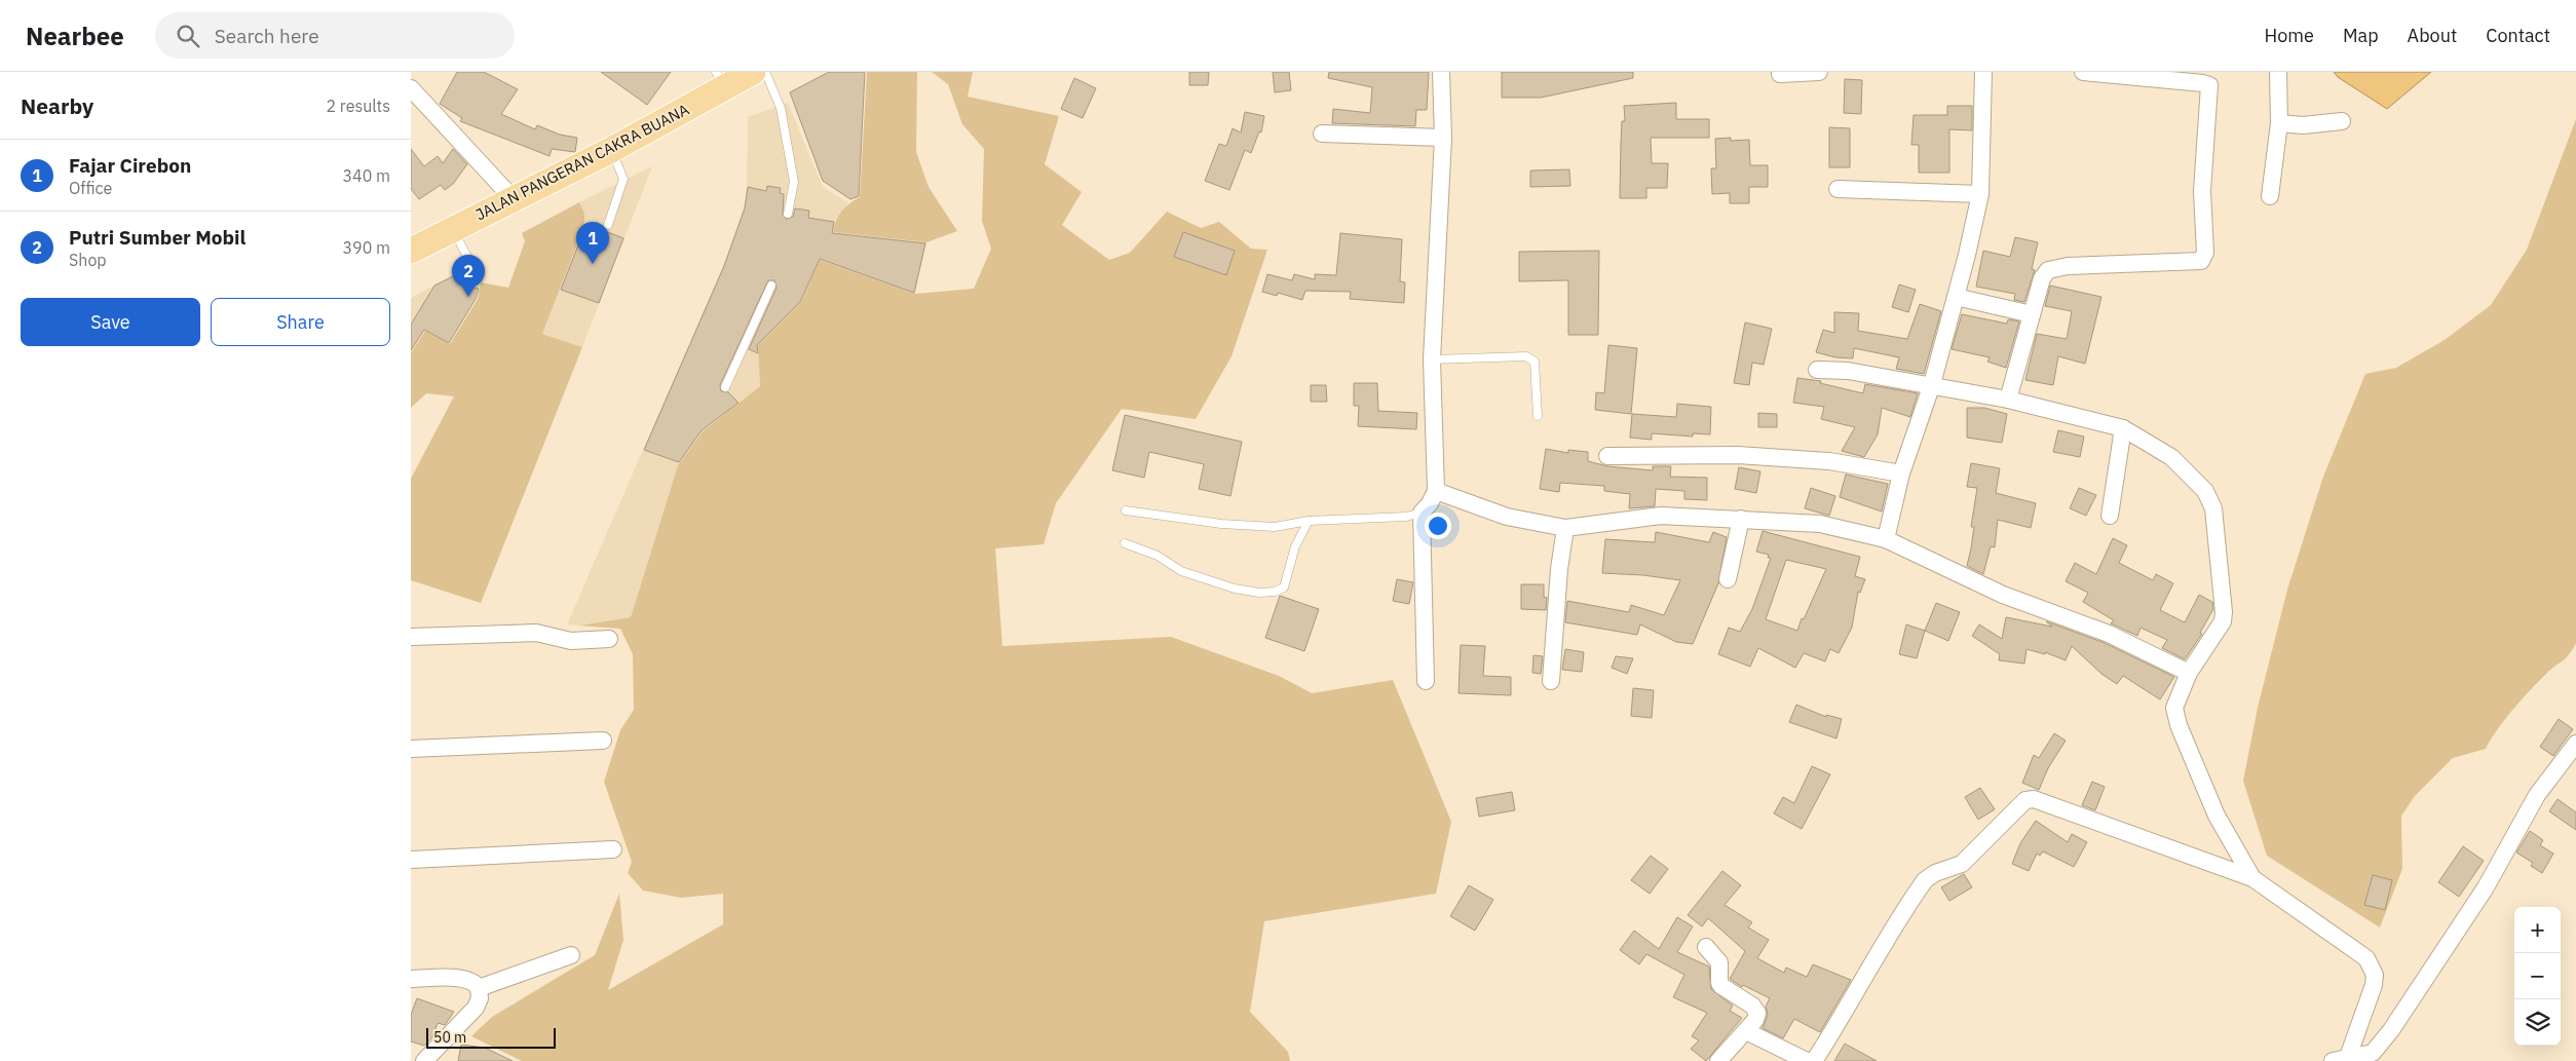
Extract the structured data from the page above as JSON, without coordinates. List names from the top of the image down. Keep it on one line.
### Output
{"streets":{"main road":["JALAN PANGERAN CAKRA BUANA"]},"scale_bar":"50 m","page":{"header":"Nearbee","search":"Search here","nav":["Home","Map","About","Contact"],"heading":["Nearby","2 results"],"list":[{"mark":"1","name":"Fajar Cirebon","note":"Office","value":"340 m"},{"mark":"2","name":"Putri Sumber Mobil","note":"Shop","value":"390 m"}],"pins":["1","2"],"buttons":["Save","Share"],"map_buttons":["+","−"],"scale":"50 m"}}
